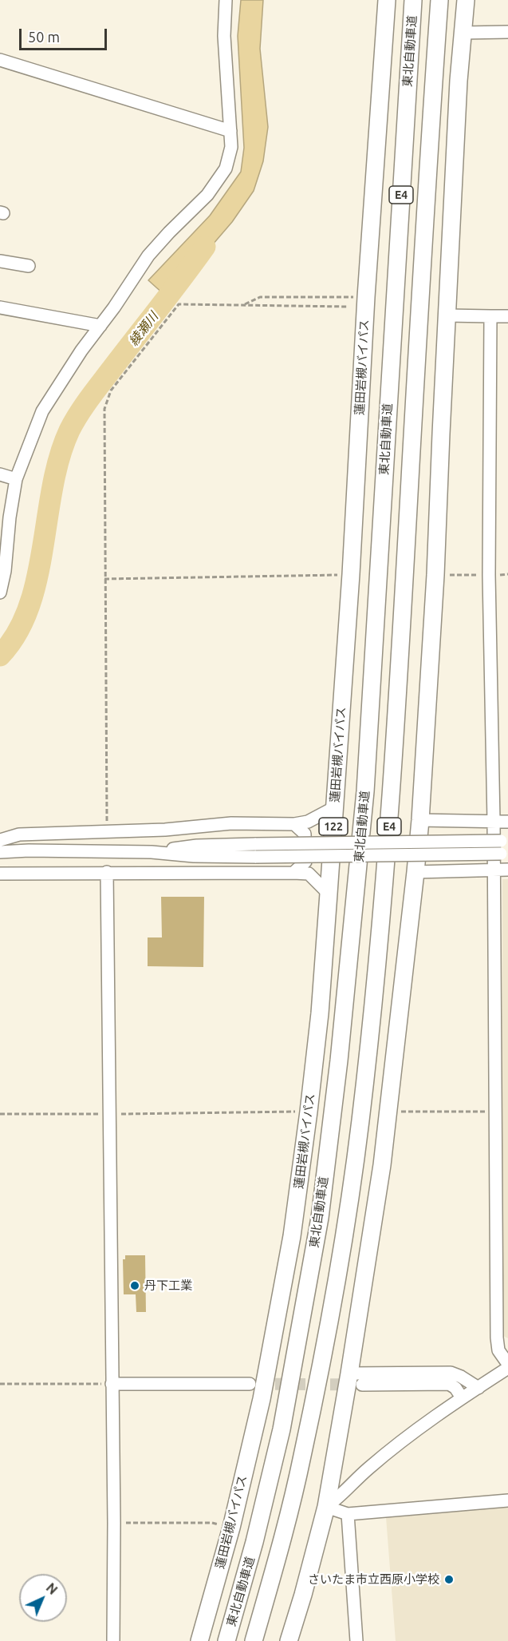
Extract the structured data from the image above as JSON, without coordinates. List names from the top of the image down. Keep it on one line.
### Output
{"streets":{"highway":["東北自動車道","E4","蓮田岩槻バイパス","122"]},"water":["綾瀬川"],"places":["丹下工業","さいたま市立西原小学校"],"scale_bar":"50 m","north":"top right"}
